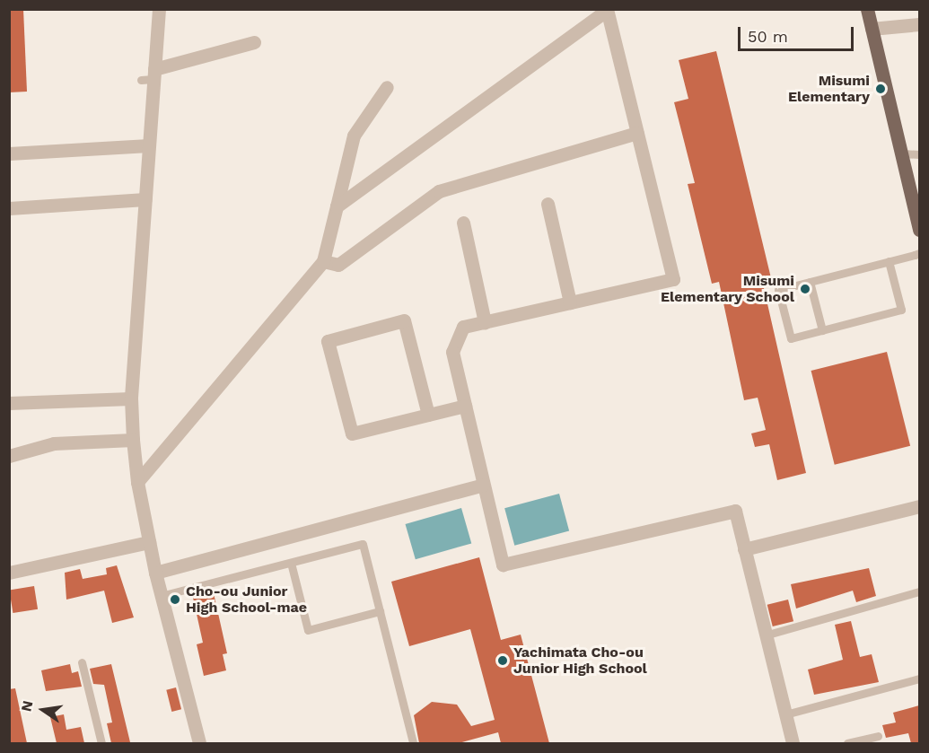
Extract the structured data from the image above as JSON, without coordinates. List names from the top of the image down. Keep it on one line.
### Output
{"places":["Misumi Elementary","Misumi Elementary School","Cho-ou Junior High School-mae","Yachimata Cho-ou Junior High School"],"scale_bar":"50 m","north":"left"}
